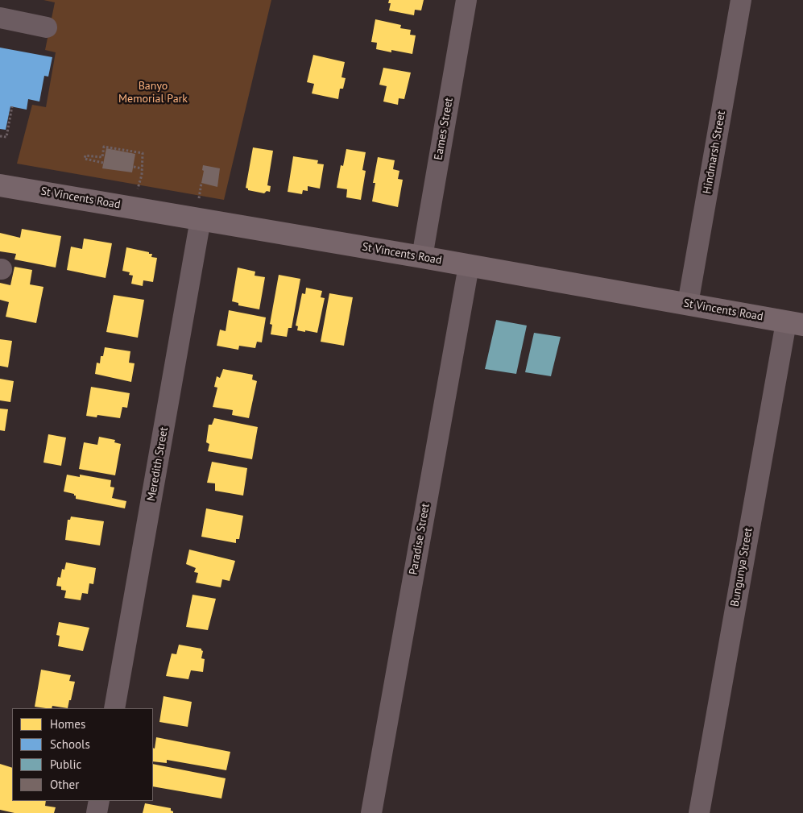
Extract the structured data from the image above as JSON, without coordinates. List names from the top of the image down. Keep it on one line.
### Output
{"streets":{"main road":["St Vincents Road"],"street":["Eames Street","Hindmarsh Street","Meredith Street","Paradise Street","Bungunya Street"]},"crossings":[["Eames Street","St Vincents Road"],["Hindmarsh Street","St Vincents Road"],["St Vincents Road","Meredith Street"],["St Vincents Road","Paradise Street"],["St Vincents Road","Bungunya Street"]],"parks":["Banyo Memorial Park"],"legend":["Homes","Schools","Public","Other"]}
